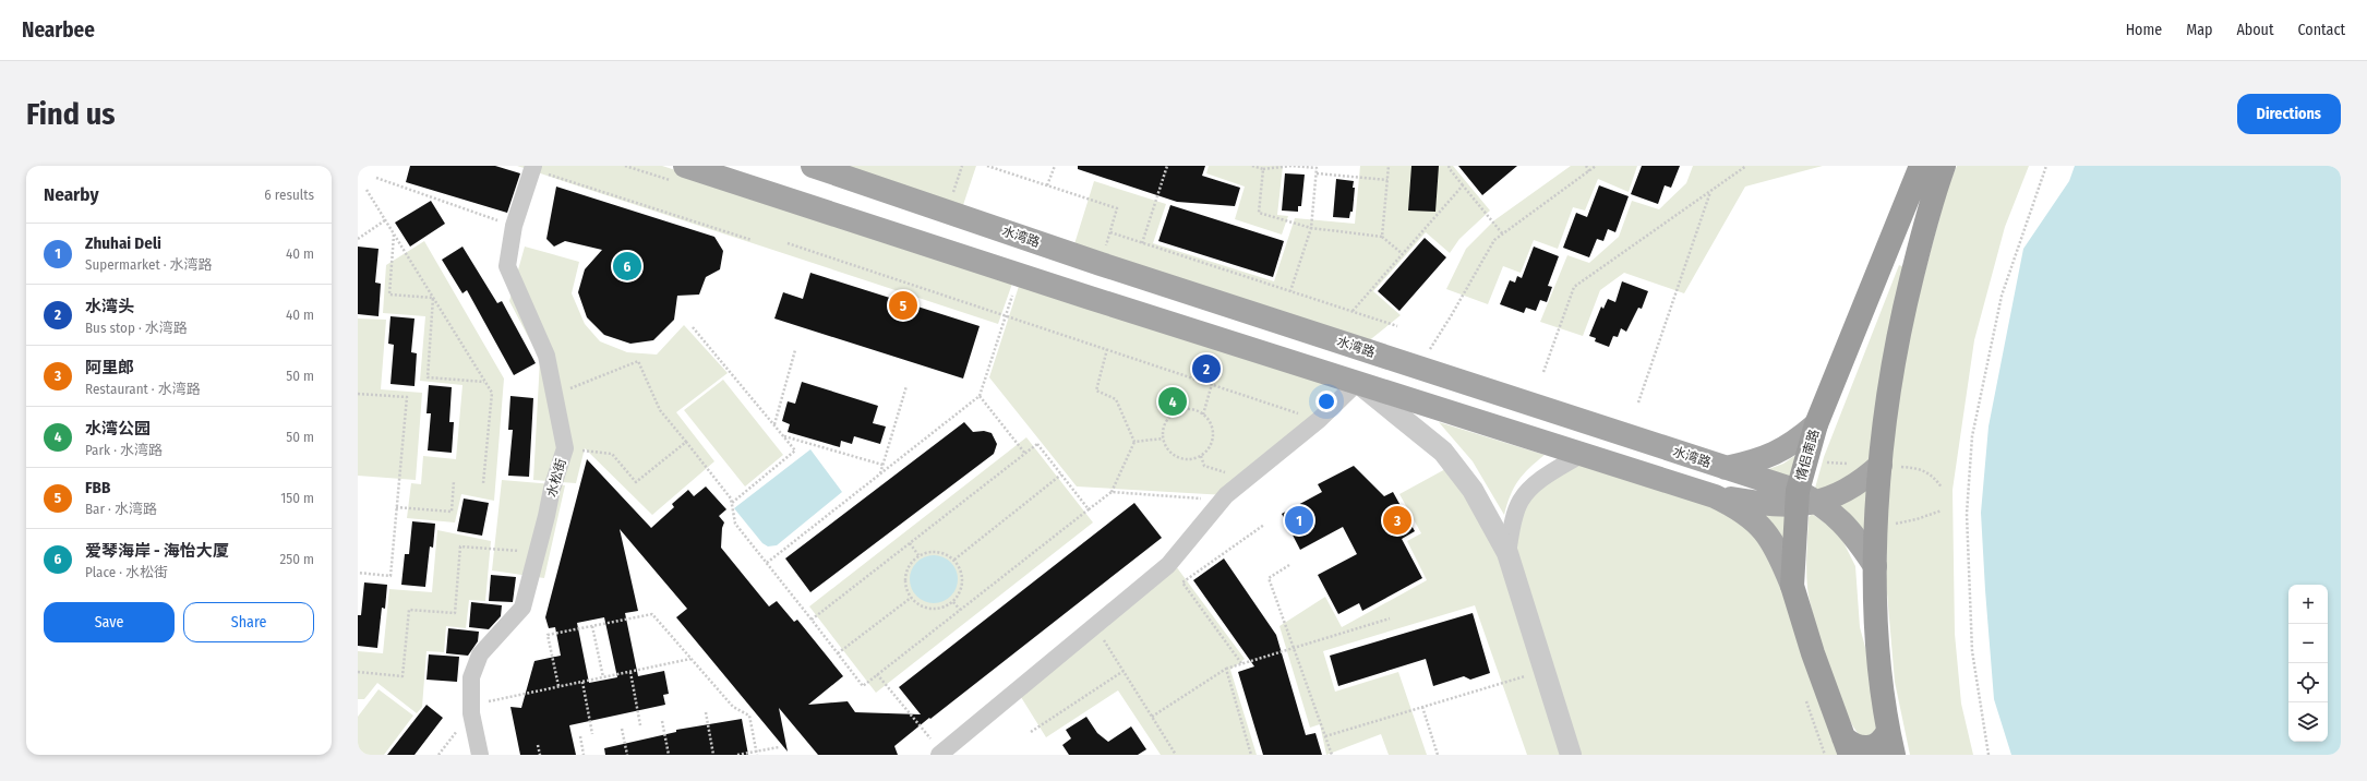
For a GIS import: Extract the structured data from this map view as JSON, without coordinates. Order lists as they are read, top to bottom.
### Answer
{
  "streets": {
    "highway": ["情侣南路"],
    "main road": ["水湾路"],
    "street": ["水松街"]
  },
  "crossings": [
    ["水湾路", "情侣南路"]
  ],
  "page": {
    "header": "Nearbee",
    "nav": [
      "Home",
      "Map",
      "About",
      "Contact"
    ],
    "buttons": [
      "Directions",
      ["Save", "Share"]
    ],
    "title": "Find us",
    "heading": ["Nearby", "6 results"],
    "list": [
      {
        "mark": "1",
        "name": "Zhuhai Deli",
        "note": "Supermarket · 水湾路",
        "value": "40 m"
      },
      {
        "mark": "2",
        "name": "水湾头",
        "note": "Bus stop · 水湾路",
        "value": "40 m"
      },
      {
        "mark": "3",
        "name": "阿里郎",
        "note": "Restaurant · 水湾路",
        "value": "50 m"
      },
      {
        "mark": "4",
        "name": "水湾公园",
        "note": "Park · 水湾路",
        "value": "50 m"
      },
      {
        "mark": "5",
        "name": "FBB",
        "note": "Bar · 水湾路",
        "value": "150 m"
      },
      {
        "mark": "6",
        "name": "爱琴海岸 - 海怡大厦",
        "note": "Place · 水松街",
        "value": "250 m"
      }
    ],
    "pins": [
      "6",
      "5",
      "2",
      "4",
      "1",
      "3"
    ],
    "map_buttons": ["+", "−"]
  }
}
